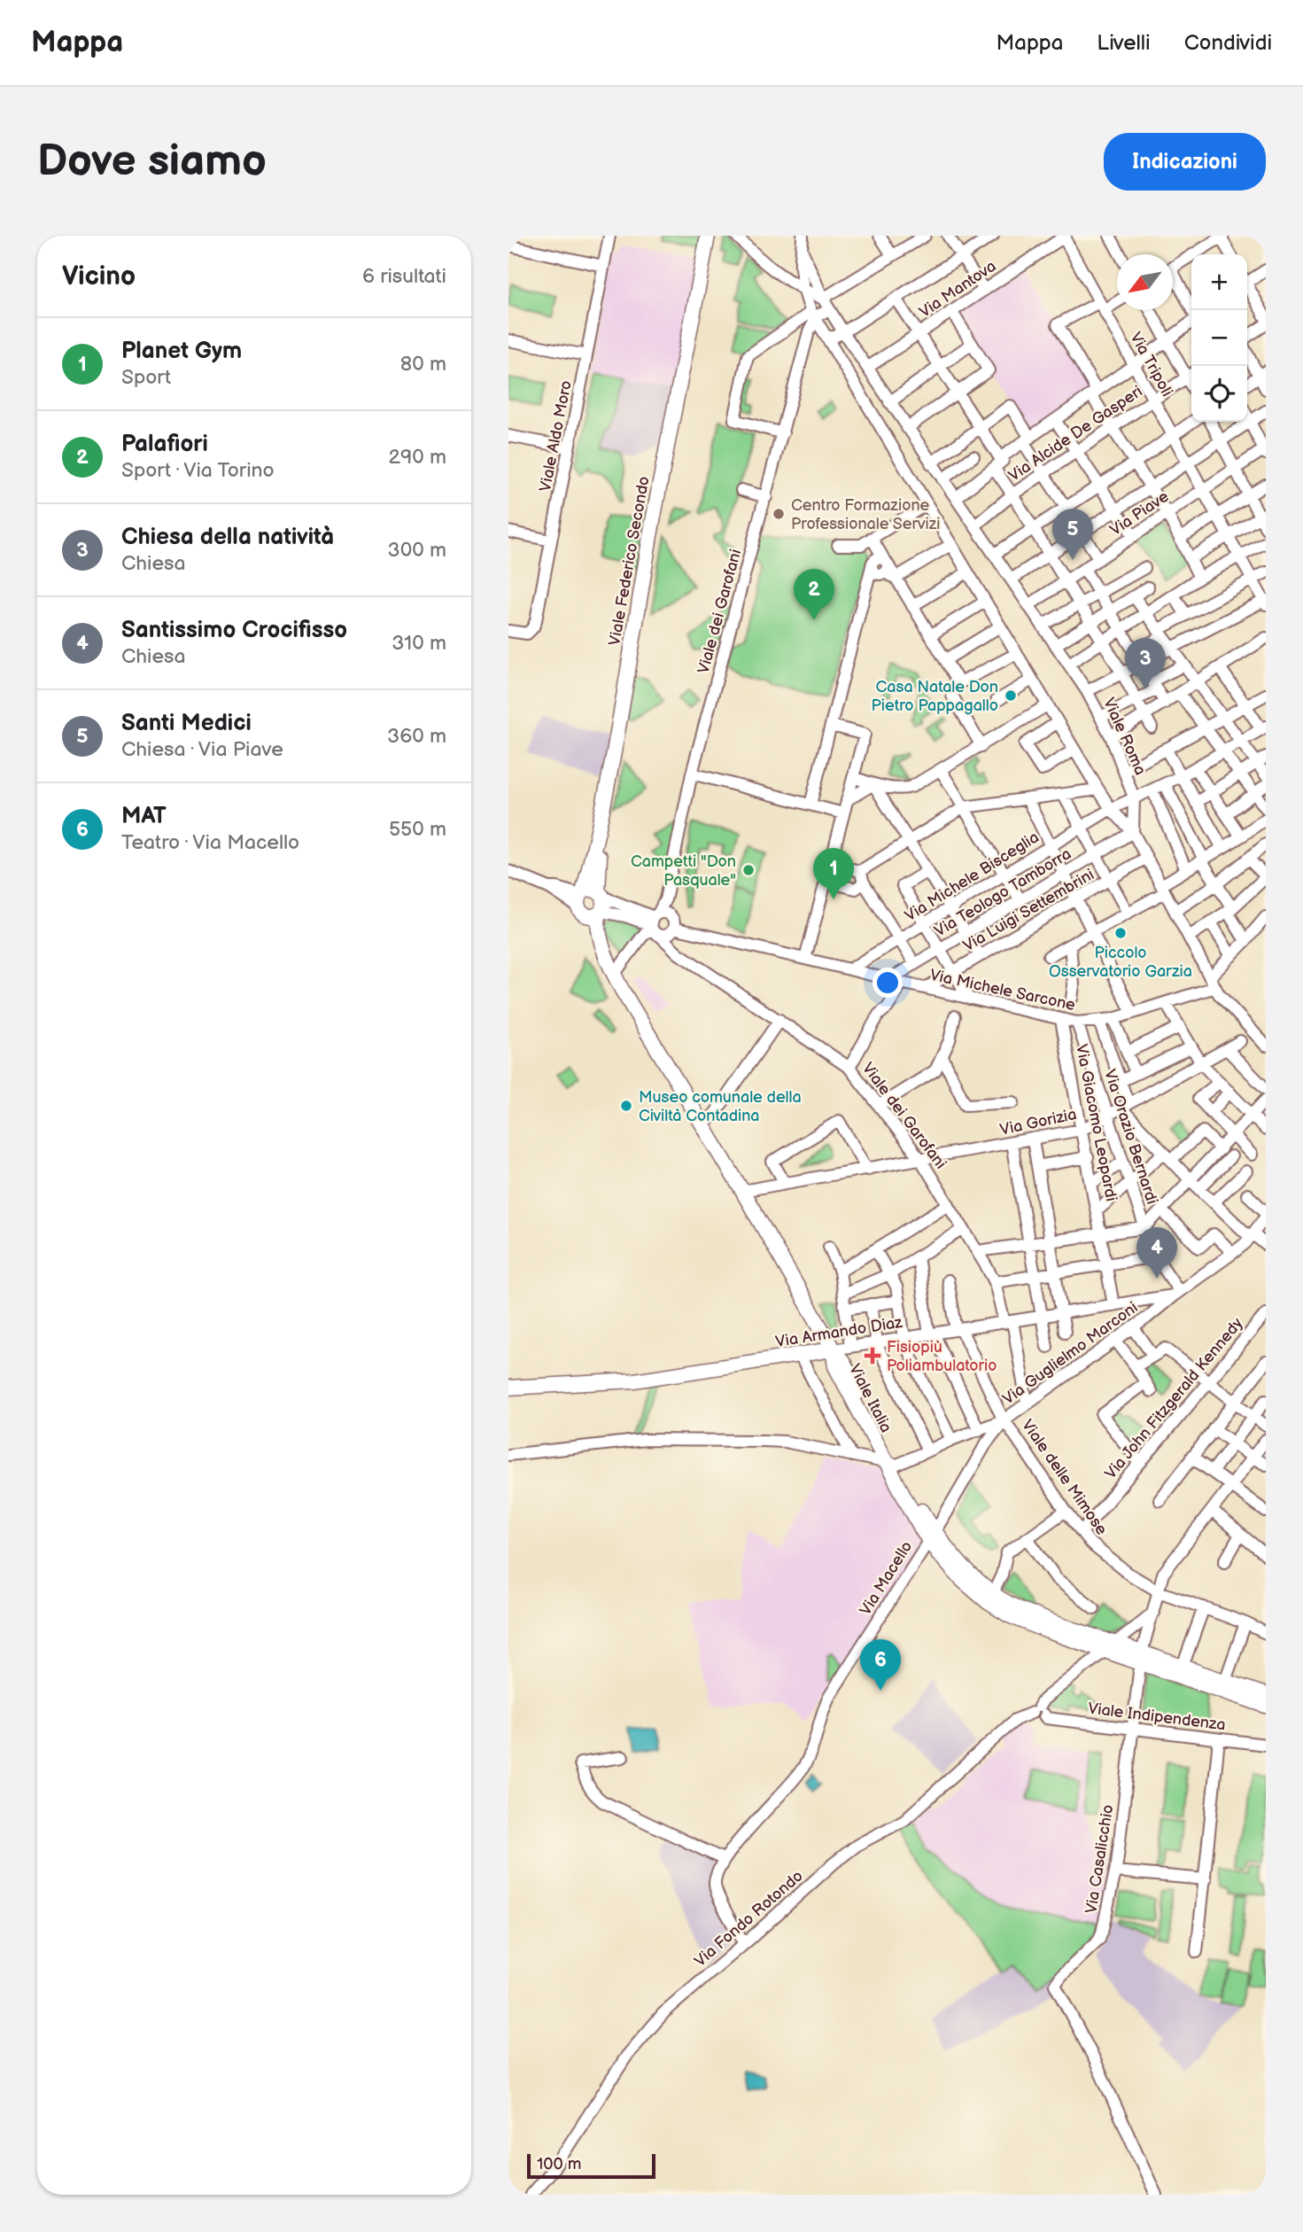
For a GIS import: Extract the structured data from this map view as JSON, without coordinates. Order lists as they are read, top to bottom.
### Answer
{
  "streets": {
    "main road": ["Viale Federico Secondo", "Via Armando Diaz", "Viale Italia"],
    "street": [
      "Via Mantova",
      "Via Tripoli",
      "Via Alcide De Gasperi",
      "Viale Aldo Moro",
      "Via Piave",
      "Viale dei Garofani",
      "Viale Roma",
      "Via Michele Bisceglia",
      "Via Teologo Tamborra",
      "Via Luigi Settembrini",
      "Via Michele Sarcone",
      "Via Gorizia",
      "Via Giacomo Leopardi",
      "Via Orazio Bernardi",
      "Via Guglielmo Marconi",
      "Via John Fitzgerald Kennedy",
      "Viale delle Mimose",
      "Via Macello",
      "Viale Indipendenza",
      "Via Casalicchio",
      "Via Fondo Rotondo"
    ]
  },
  "crossings": [
    ["Via Mantova", "Via Tripoli"],
    ["Via Mantova", "Viale Roma"],
    ["Via Tripoli", "Via Alcide De Gasperi"],
    ["Via Tripoli", "Via Piave"],
    ["Via Alcide De Gasperi", "Viale Roma"],
    ["Via Piave", "Viale Roma"],
    ["Viale Federico Secondo", "Viale Italia"],
    ["Viale dei Garofani", "Viale Roma"],
    ["Viale dei Garofani", "Via Gorizia"],
    ["Viale dei Garofani", "Via Armando Diaz"],
    ["Viale dei Garofani", "Via Guglielmo Marconi"],
    ["Viale Roma", "Via Michele Bisceglia"],
    ["Via Michele Bisceglia", "Via Michele Sarcone"],
    ["Via Teologo Tamborra", "Via Michele Sarcone"],
    ["Via Luigi Settembrini", "Via Michele Sarcone"],
    ["Via Michele Sarcone", "Via Giacomo Leopardi"],
    ["Via Michele Sarcone", "Via Orazio Bernardi"],
    ["Via Gorizia", "Via Giacomo Leopardi"],
    ["Via Gorizia", "Via Orazio Bernardi"],
    ["Via Gorizia", "Viale Italia"],
    ["Via Giacomo Leopardi", "Via Armando Diaz"],
    ["Via Orazio Bernardi", "Via Armando Diaz"],
    ["Via Orazio Bernardi", "Via Guglielmo Marconi"],
    ["Via Armando Diaz", "Via Guglielmo Marconi"],
    ["Via Armando Diaz", "Viale Italia"],
    ["Via Armando Diaz", "Viale delle Mimose"],
    ["Via Guglielmo Marconi", "Viale delle Mimose"],
    ["Via Guglielmo Marconi", "Via Macello"],
    ["Viale Italia", "Via Macello"],
    ["Viale Italia", "Via Casalicchio"],
    ["Viale Italia", "Via Fondo Rotondo"],
    ["Via John Fitzgerald Kennedy", "Viale delle Mimose"],
    ["Viale delle Mimose", "Via Macello"],
    ["Viale delle Mimose", "Via Casalicchio"],
    ["Via Macello", "Via Fondo Rotondo"],
    ["Viale Indipendenza", "Via Casalicchio"],
    ["Viale Indipendenza", "Via Fondo Rotondo"],
    ["Via Casalicchio", "Via Fondo Rotondo"]
  ],
  "places": {
    "other": [
      "Centro Formazione Professionale Servizi",
      "Casa Natale Don Pietro Pappagallo",
      "Campetti \"Don Pasquale\"",
      "Piccolo Osservatorio Garzia",
      "Museo comunale della Civiltà Contadina"
    ],
    "health": ["Fisiopiù Poliambulatorio"]
  },
  "scale_bar": "100 m",
  "north": "bottom left",
  "page": {
    "header": "Mappa",
    "nav": ["Mappa", "Livelli", "Condividi"],
    "buttons": "Indicazioni",
    "title": "Dove siamo",
    "heading": ["Vicino", "6 risultati"],
    "map_buttons": ["+", "−"],
    "list": [
      {
        "mark": "1",
        "name": "Planet Gym",
        "note": "Sport",
        "value": "80 m"
      },
      {
        "mark": "2",
        "name": "Palafiori",
        "note": "Sport · Via Torino",
        "value": "290 m"
      },
      {
        "mark": "3",
        "name": "Chiesa della natività",
        "note": "Chiesa",
        "value": "300 m"
      },
      {
        "mark": "4",
        "name": "Santissimo Crocifisso",
        "note": "Chiesa",
        "value": "310 m"
      },
      {
        "mark": "5",
        "name": "Santi Medici",
        "note": "Chiesa · Via Piave",
        "value": "360 m"
      },
      {
        "mark": "6",
        "name": "MAT",
        "note": "Teatro · Via Macello",
        "value": "550 m"
      }
    ],
    "pins": [
      "5",
      "2",
      "3",
      "1",
      "4",
      "6"
    ],
    "scale": "100 m"
  }
}
